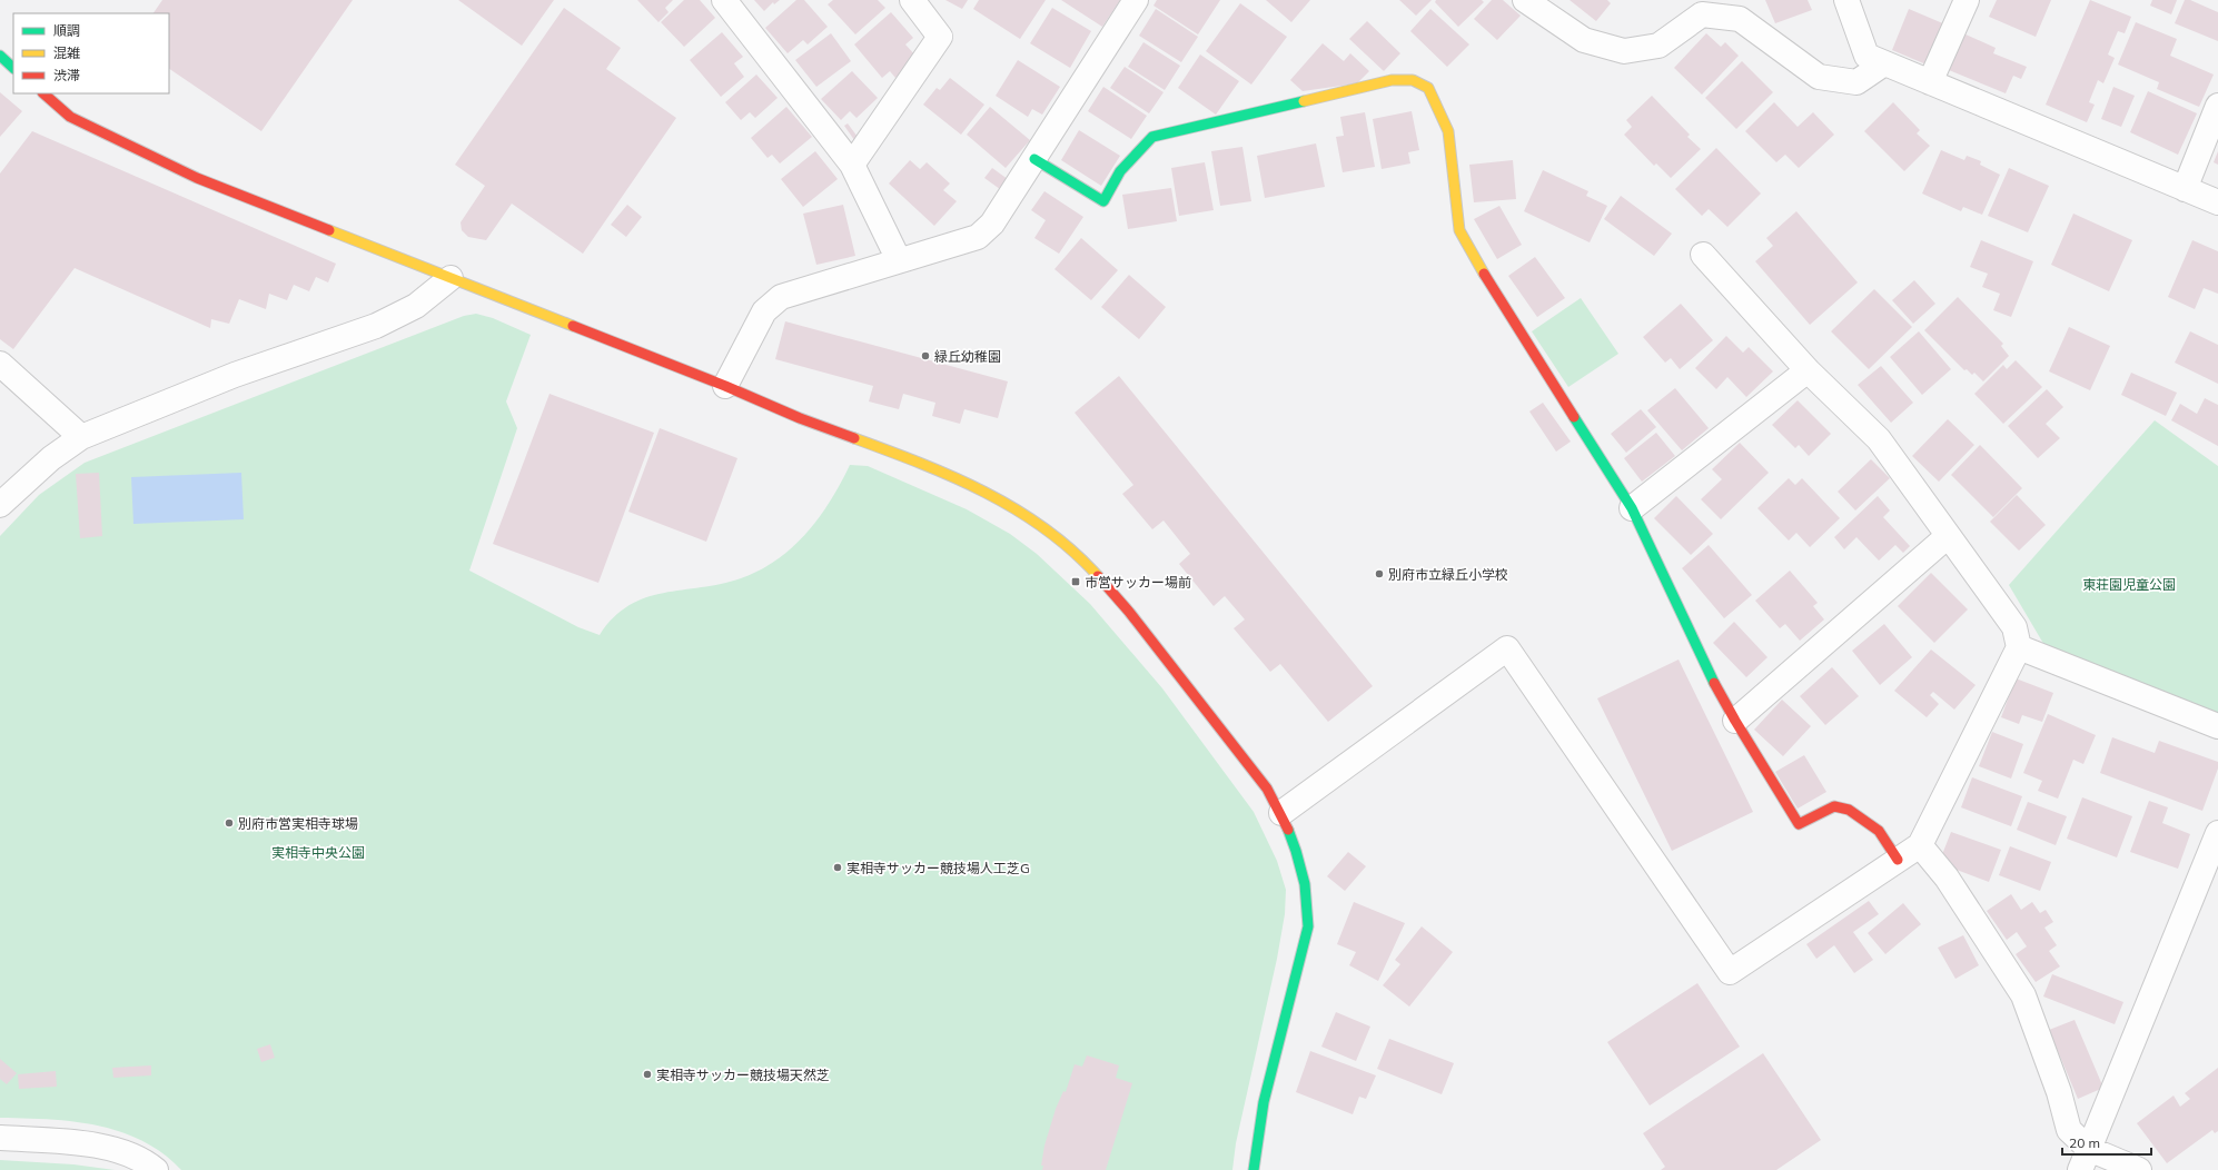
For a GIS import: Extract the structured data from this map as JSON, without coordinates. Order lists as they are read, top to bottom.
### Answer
{
  "parks": ["東荘園児童公園", "実相寺中央公園"],
  "places": {
    "other": [
      "緑丘幼稚園",
      "別府市立緑丘小学校",
      "別府市営実相寺球場",
      "実相寺サッカー競技場人工芝G",
      "実相寺サッカー競技場天然芝"
    ],
    "transit": ["市営サッカー場前"]
  },
  "legend": ["順調", "混雑", "渋滞"],
  "scale_bar": "20 m"
}
